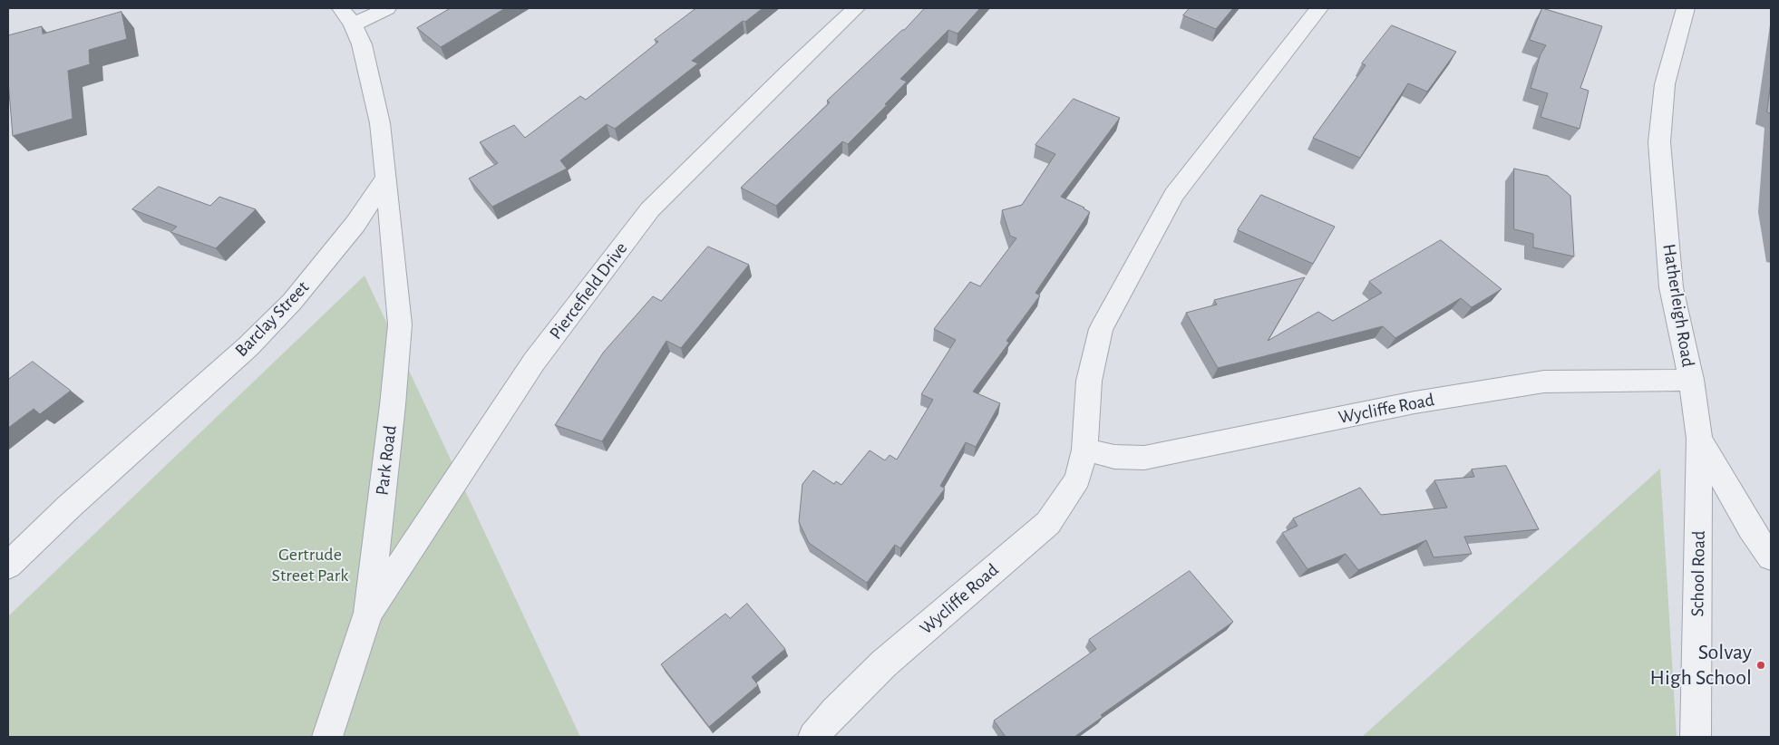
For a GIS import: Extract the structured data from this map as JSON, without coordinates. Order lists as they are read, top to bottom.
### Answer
{
  "streets": {
    "street": [
      "Piercefield Drive",
      "Hatherleigh Road",
      "Barclay Street",
      "Wycliffe Road",
      "Park Road",
      "School Road"
    ]
  },
  "crossings": [
    ["Piercefield Drive", "Park Road"],
    ["Hatherleigh Road", "Wycliffe Road"],
    ["Hatherleigh Road", "School Road"],
    ["Barclay Street", "Park Road"]
  ],
  "parks": ["Gertrude Street Park"],
  "places": ["Solvay High School"]
}
